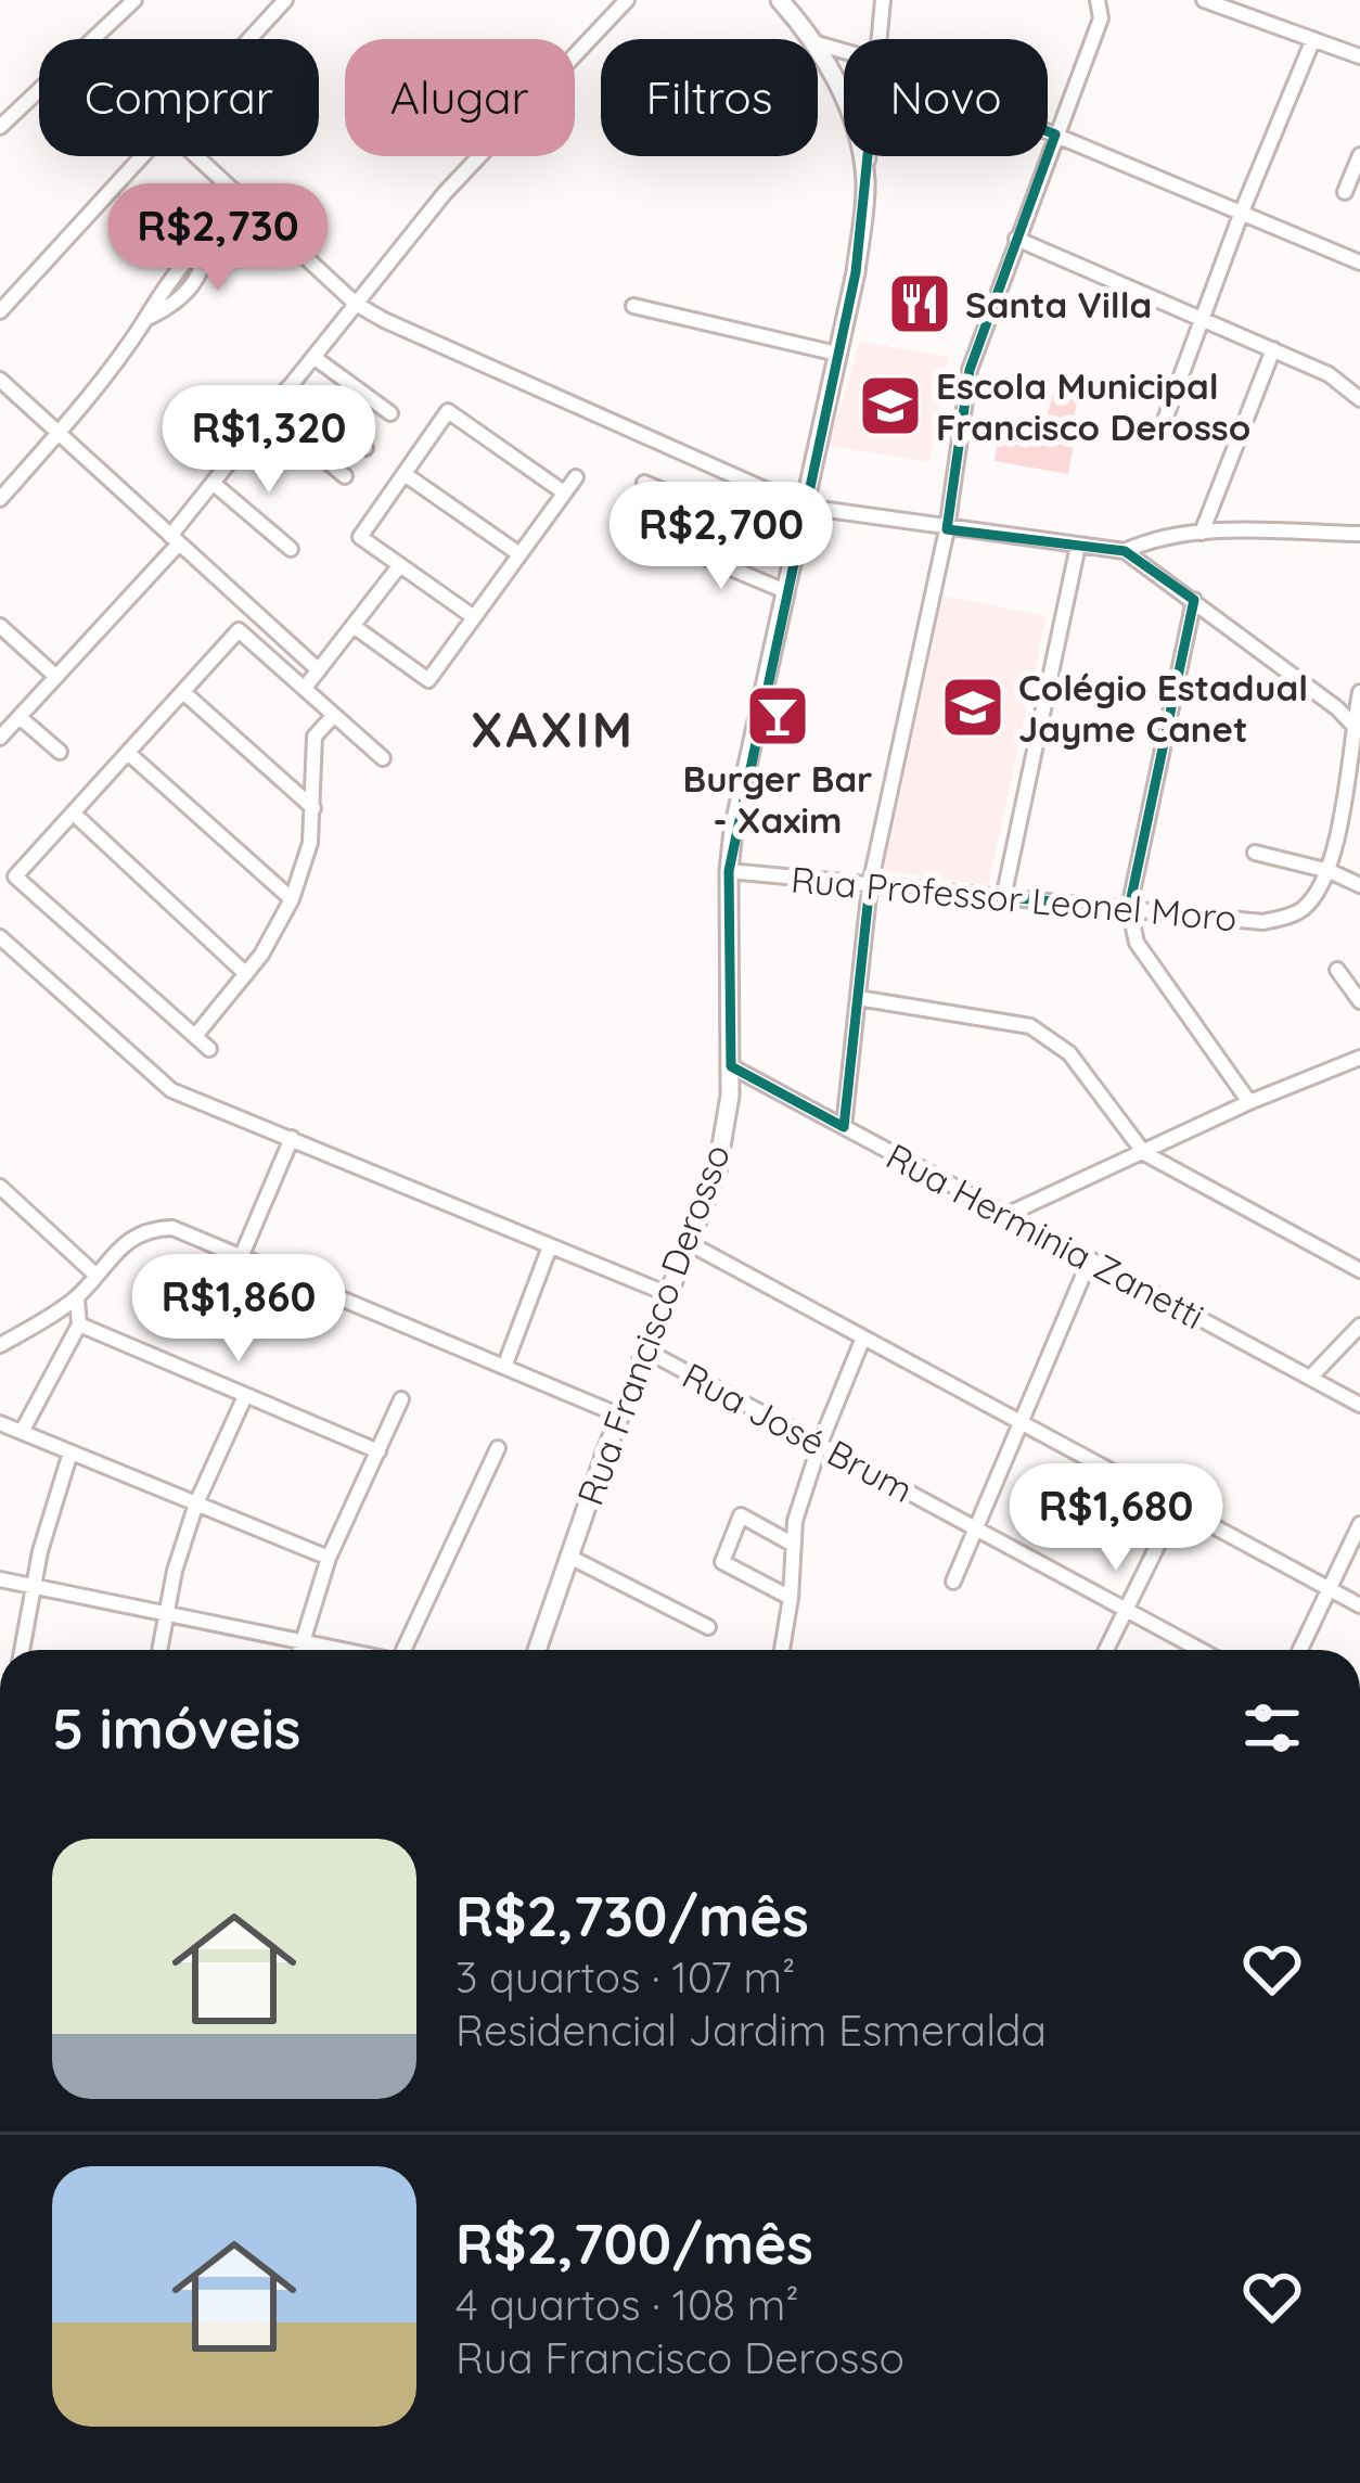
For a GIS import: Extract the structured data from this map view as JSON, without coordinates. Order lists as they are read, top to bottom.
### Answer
{
  "streets": {
    "main road": ["Rua Francisco Derosso"],
    "street": ["Rua Professor Leonel Moro", "Rua Herminia Zanetti", "Rua José Brum"]
  },
  "crossings": [
    ["Rua Professor Leonel Moro", "Rua Francisco Derosso"],
    ["Rua Herminia Zanetti", "Rua Francisco Derosso"],
    ["Rua Francisco Derosso", "Rua José Brum"]
  ],
  "districts": ["XAXIM"],
  "places": {
    "restaurant": ["Santa Villa"],
    "school or university": ["Escola Municipal Francisco Derosso", "Colégio Estadual Jayme Canet"],
    "bar": ["Burger Bar - Xaxim"]
  },
  "page": {
    "chip": [
      "Comprar",
      "Alugar",
      "Filtros",
      "Novo"
    ],
    "price": [
      "R$2,730",
      "R$1,320",
      "R$2,700",
      "R$1,860",
      "R$1,680"
    ],
    "heading": "5 imóveis",
    "list": [
      {
        "name": "R$2,730/mês",
        "note": "3 quartos · 107 m² · Residencial Jardim Esmeralda"
      },
      {
        "name": "R$2,700/mês",
        "note": "4 quartos · 108 m² · Rua Francisco Derosso"
      }
    ]
  }
}
